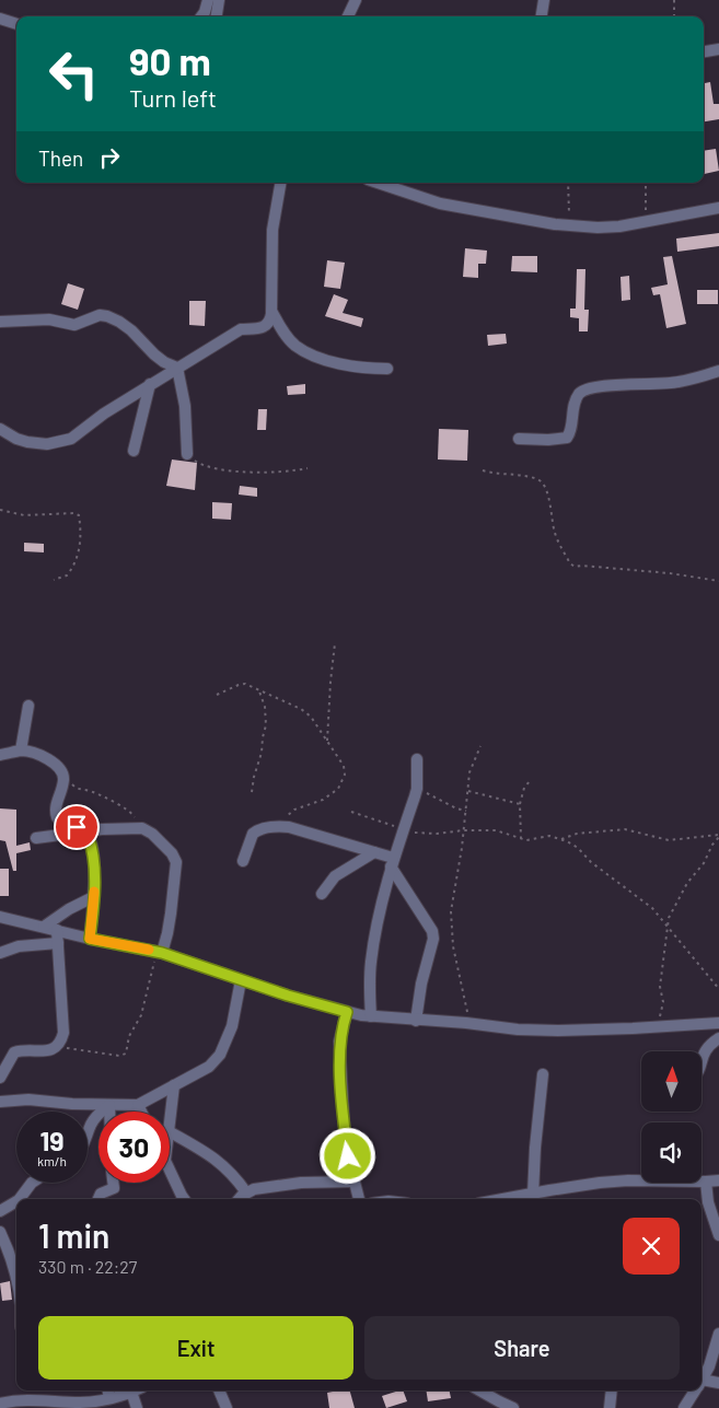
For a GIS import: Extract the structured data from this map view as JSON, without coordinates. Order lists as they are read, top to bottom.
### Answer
{
  "north": "top",
  "page": {
    "turn": ["90 m", "Turn left"],
    "then": "Then",
    "speed": "19 km/h",
    "limit": "30",
    "heading": ["1 min", "330 m · 22:27"],
    "buttons": ["Exit", "Share"]
  }
}
